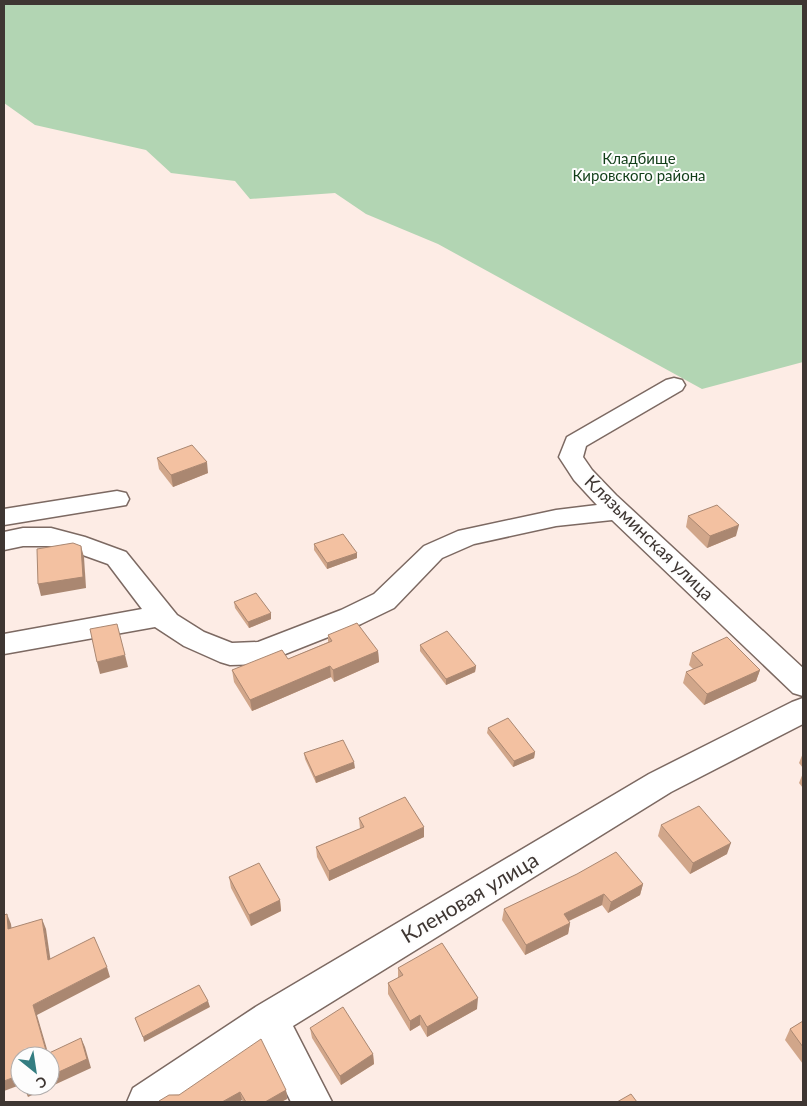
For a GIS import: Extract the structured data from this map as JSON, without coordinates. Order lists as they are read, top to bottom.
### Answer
{
  "streets": {
    "street": ["Клязьминская улица", "Кленовая улица"]
  },
  "parks": ["Кладбище Кировского района"],
  "north": "bottom right"
}
